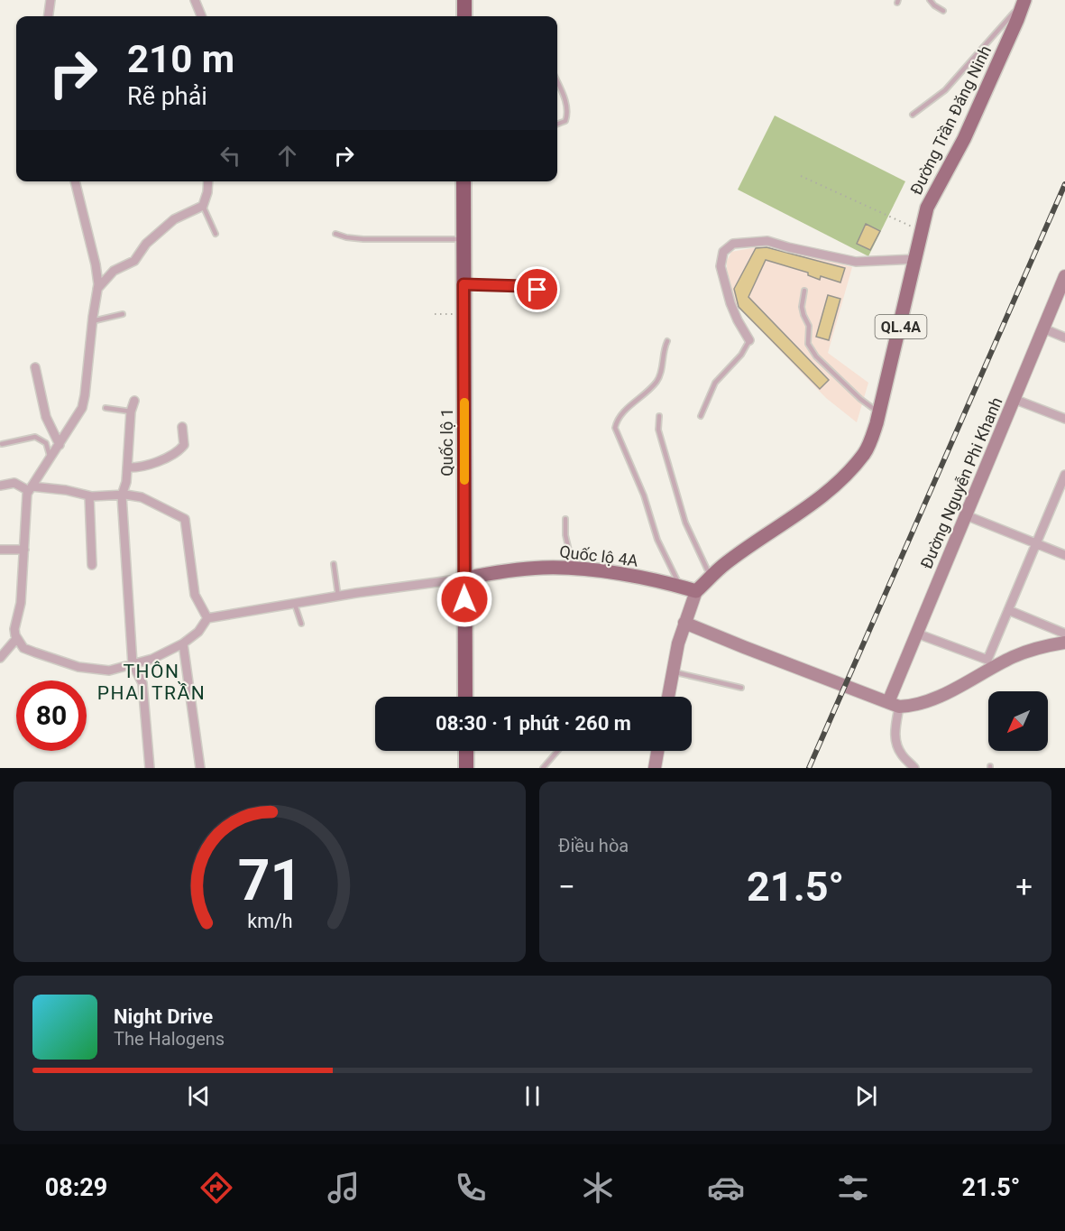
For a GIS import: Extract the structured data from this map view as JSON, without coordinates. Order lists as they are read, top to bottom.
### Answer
{
  "streets": {
    "highway": ["Quốc lộ 1"],
    "main road": ["Đường Trần Đăng Ninh", "QL.4A", "Quốc lộ 4A"],
    "street": ["Đường Nguyễn Phi Khanh"]
  },
  "crossings": [
    ["Đường Trần Đăng Ninh", "Quốc lộ 4A"],
    ["Quốc lộ 1", "Quốc lộ 4A"]
  ],
  "districts": ["THÔN PHAI TRẦN"],
  "north": "bottom left",
  "page": {
    "turn": ["210 m", "Rẽ phải"],
    "limit": "80",
    "trip": "08:30 · 1 phút · 260 m",
    "tile": "Điều hòa",
    "heat": ["−", "21.5°", "+"],
    "song": ["Night Drive", "The Halogens"],
    "tabs": ["08:29", "21.5°"],
    "gauge": ["71", "km/h"]
  }
}
